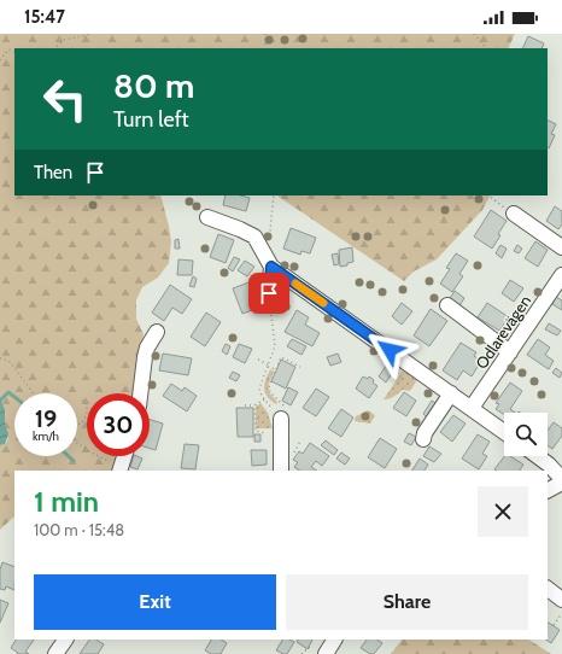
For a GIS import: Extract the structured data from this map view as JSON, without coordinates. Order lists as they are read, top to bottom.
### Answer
{
  "streets": {
    "street": ["Odlarevägen"]
  },
  "page": {
    "status": "15:47",
    "turn": ["80 m", "Turn left"],
    "then": "Then",
    "speed": "19 km/h",
    "limit": "30",
    "heading": ["1 min", "100 m · 15:48"],
    "buttons": ["Exit", "Share"]
  }
}
